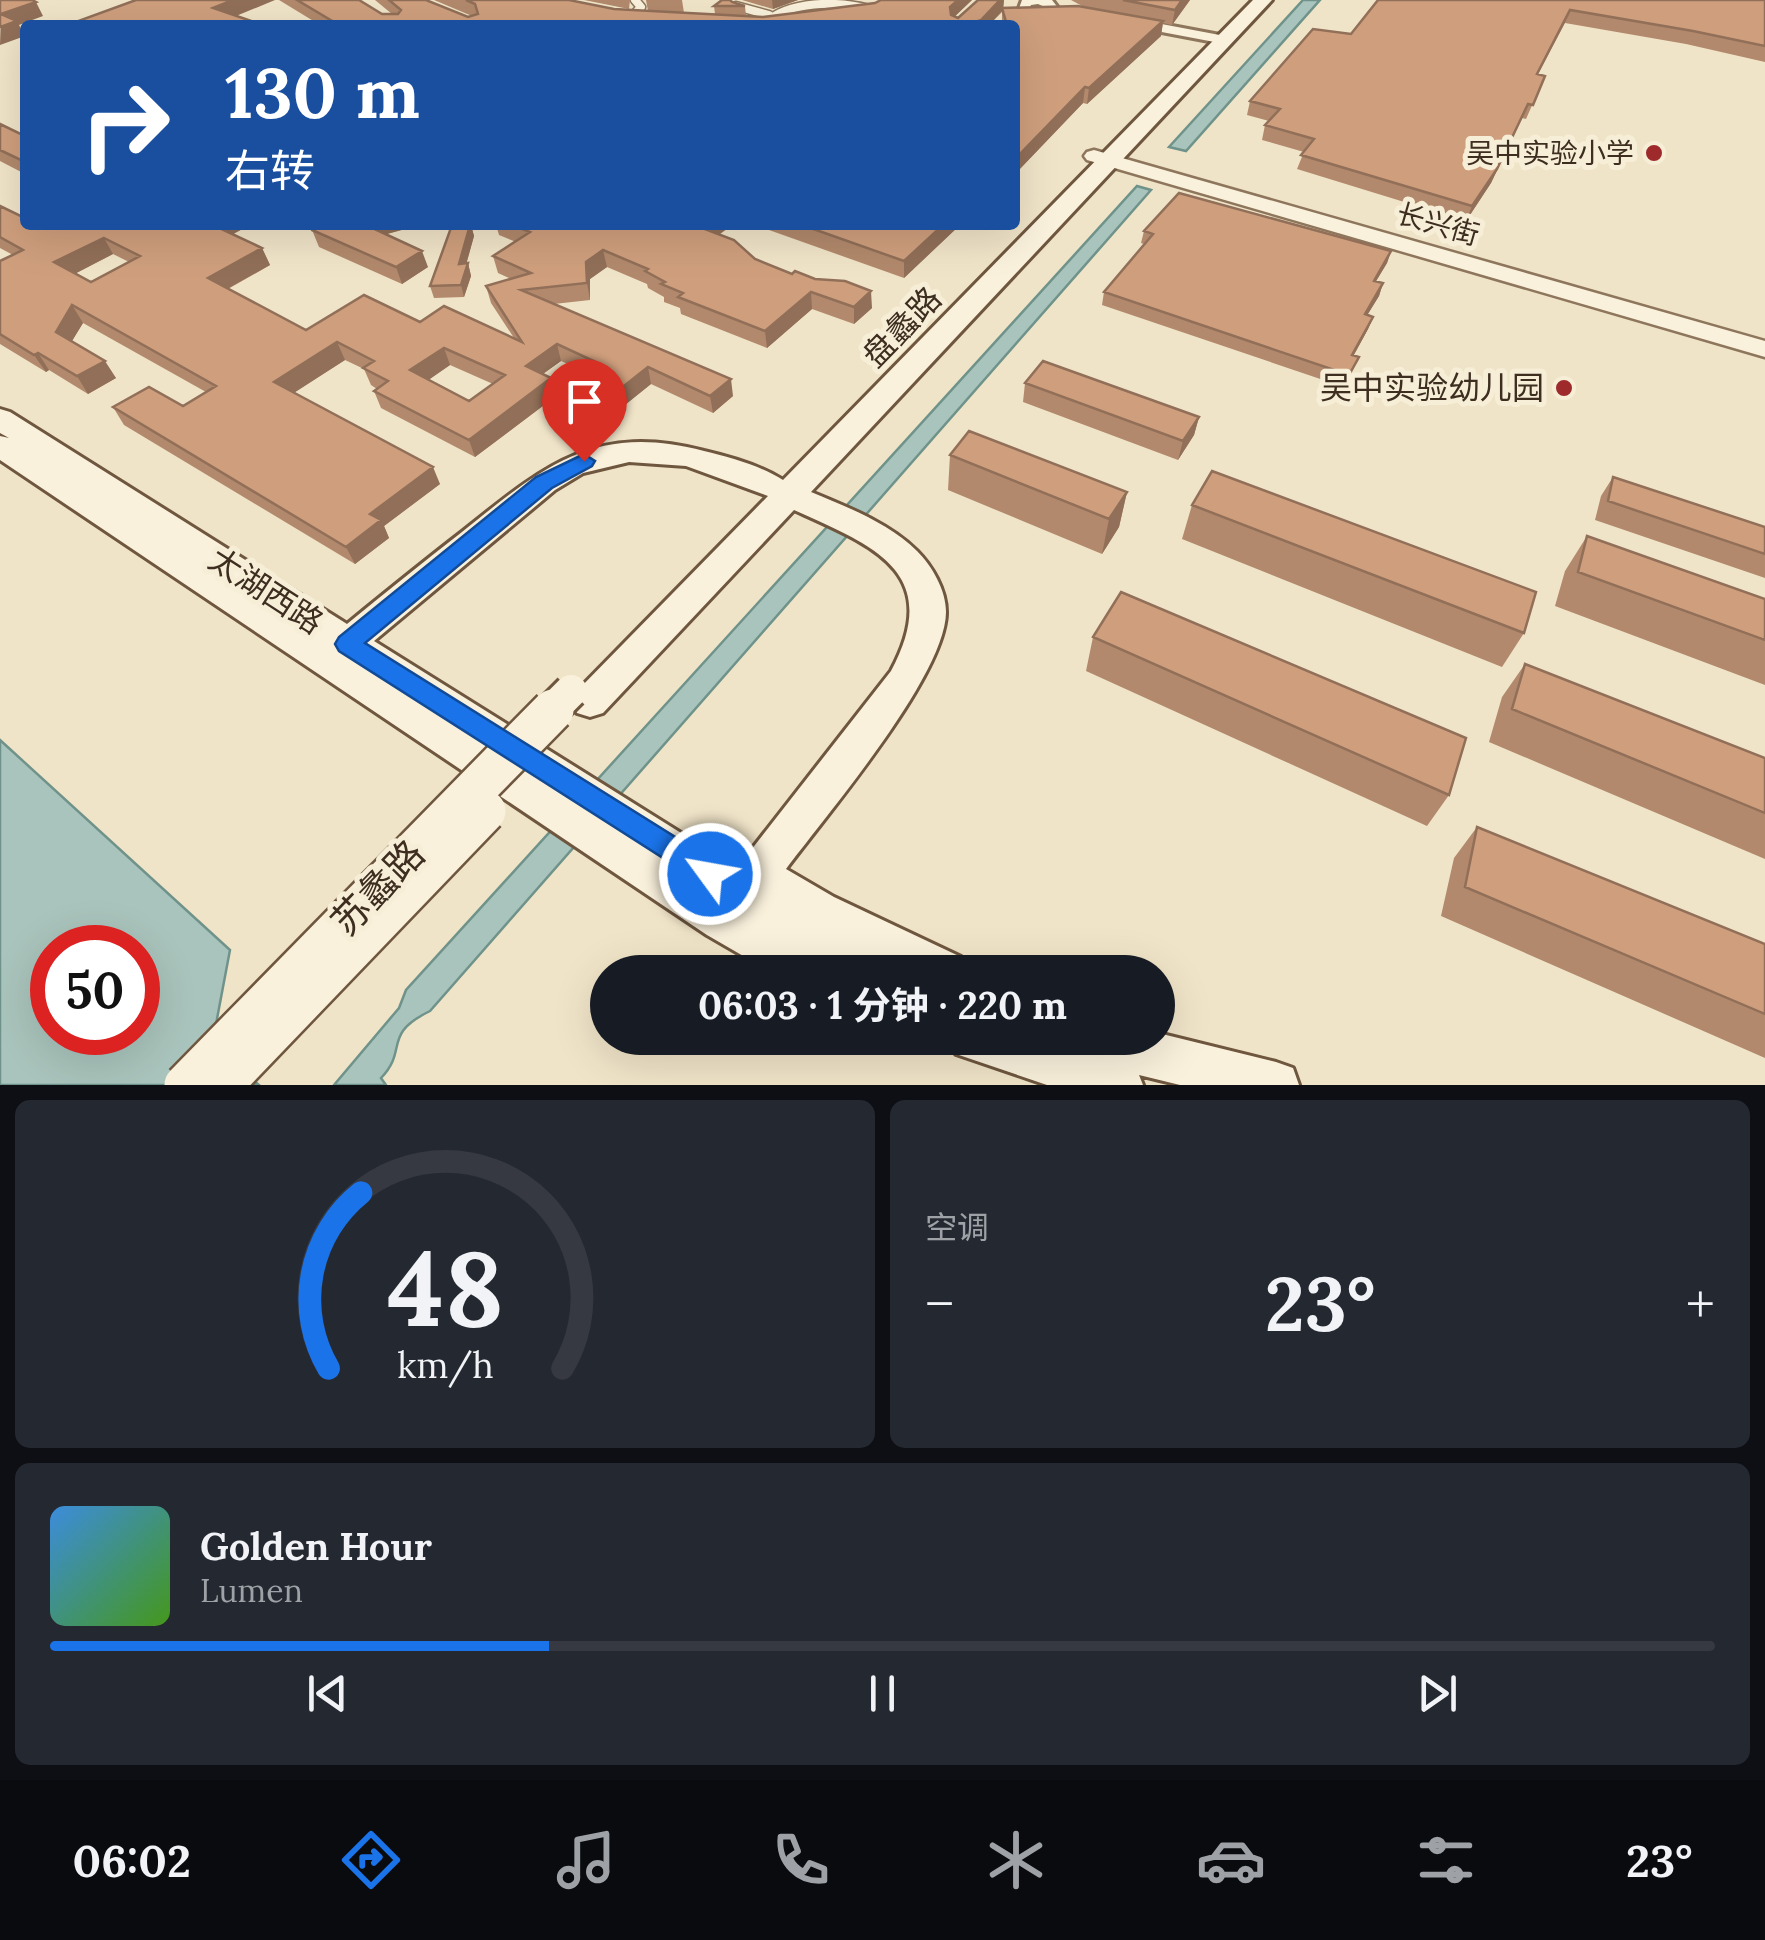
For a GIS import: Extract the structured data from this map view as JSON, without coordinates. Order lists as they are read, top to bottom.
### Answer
{
  "streets": {
    "main road": ["盘蠡路", "太湖西路", "苏蠡路"],
    "street": ["长兴街"]
  },
  "crossings": [
    ["长兴街", "盘蠡路"],
    ["盘蠡路", "苏蠡路"]
  ],
  "places": ["吴中实验小学", "吴中实验幼儿园"],
  "page": {
    "turn": ["130 m", "右转"],
    "limit": "50",
    "trip": "06:03 · 1 分钟 · 220 m",
    "tile": "空调",
    "heat": ["−", "23°", "+"],
    "song": ["Golden Hour", "Lumen"],
    "tabs": ["06:02", "23°"],
    "gauge": ["48", "km/h"]
  }
}
